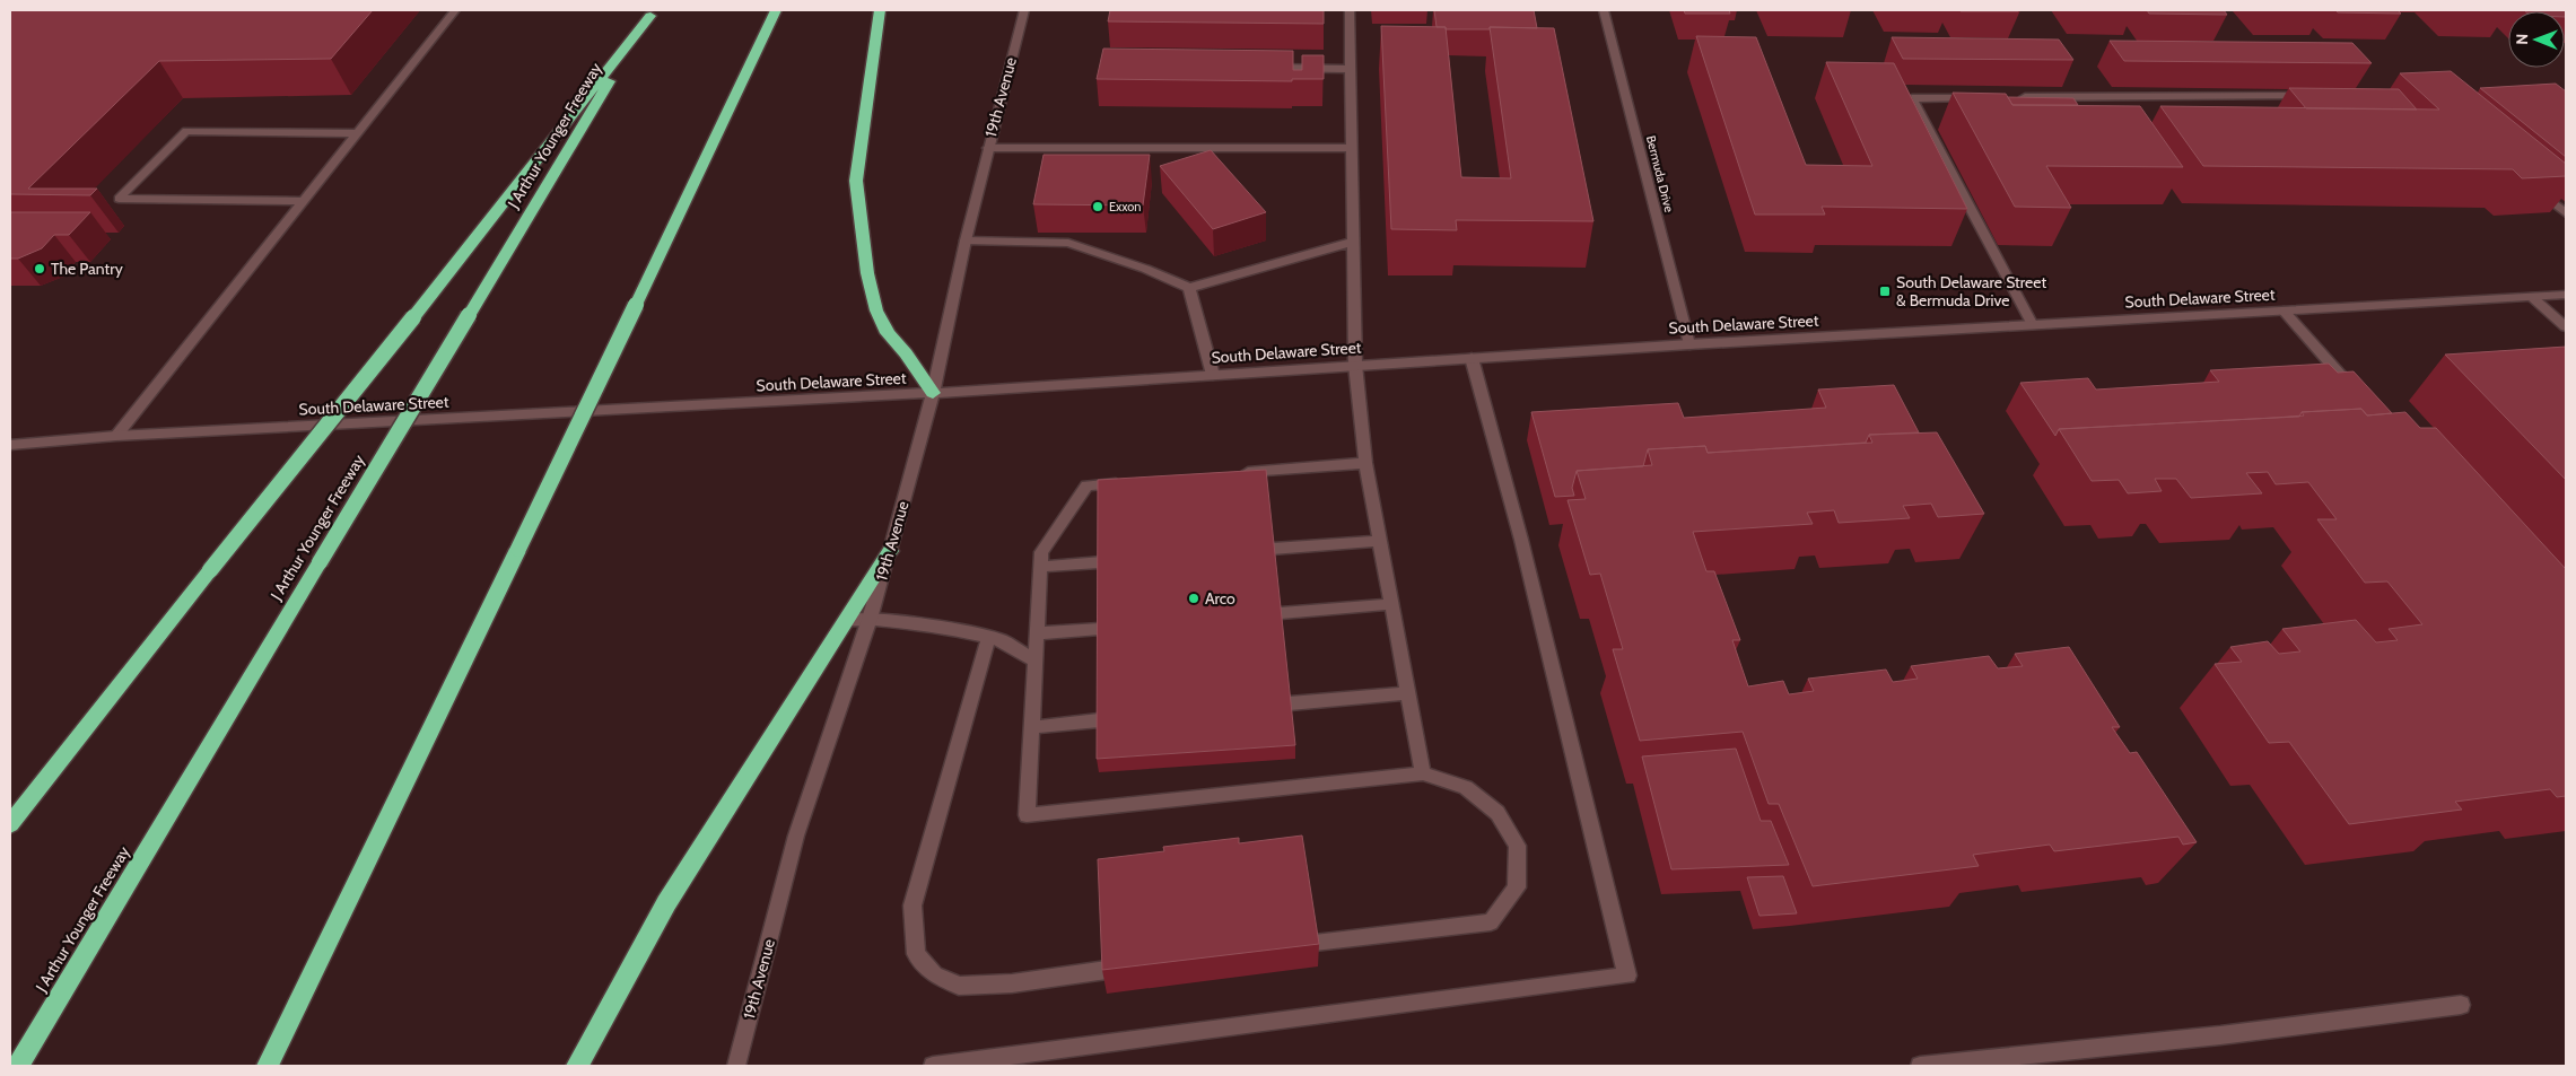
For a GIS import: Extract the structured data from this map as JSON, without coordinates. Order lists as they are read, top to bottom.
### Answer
{
  "streets": {
    "highway": ["J Arthur Younger Freeway"],
    "main road": ["19th Avenue", "Bermuda Drive", "South Delaware Street"]
  },
  "crossings": [
    ["19th Avenue", "South Delaware Street"],
    ["Bermuda Drive", "South Delaware Street"]
  ],
  "places": {
    "other": ["Exxon", "The Pantry", "Arco"],
    "transit": ["South Delaware Street & Bermuda Drive"]
  },
  "north": "left"
}
